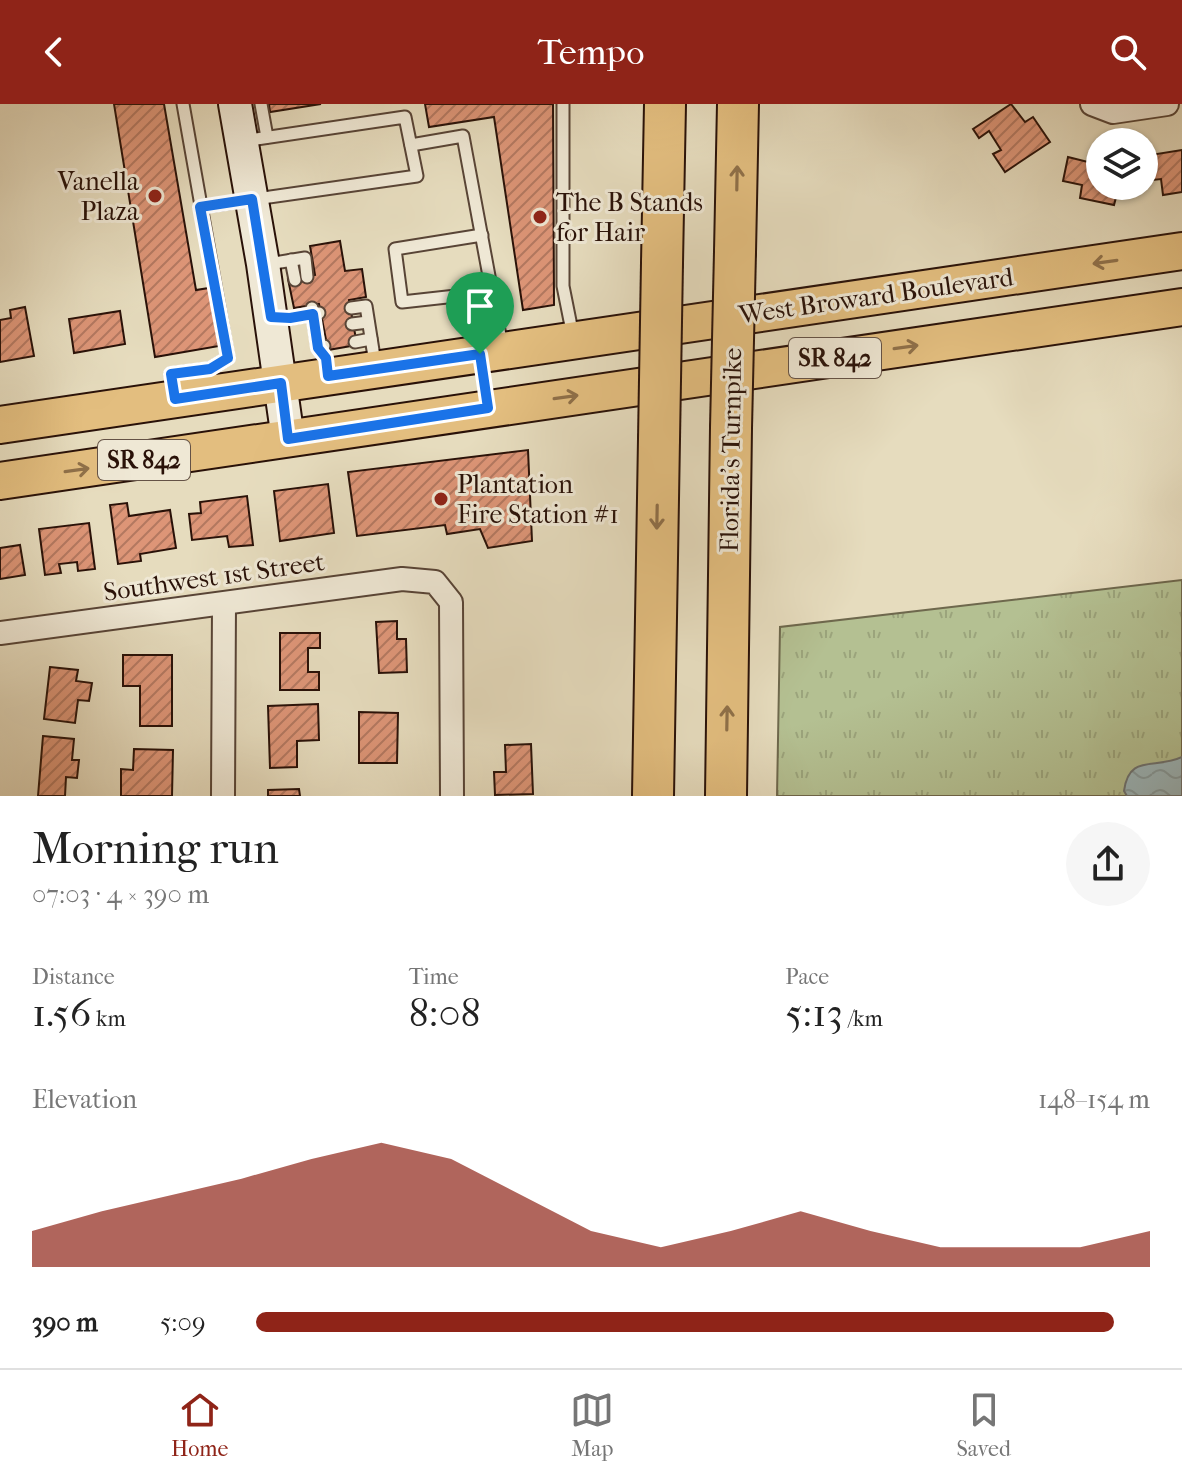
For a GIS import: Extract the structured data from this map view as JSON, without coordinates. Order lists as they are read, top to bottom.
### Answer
{
  "streets": {
    "highway": ["Florida's Turnpike"],
    "main road": ["West Broward Boulevard", "SR 842"],
    "street": ["Southwest 1st Street"]
  },
  "places": ["Vanella Plaza", "The B Stands for Hair", "Plantation Fire Station #1"],
  "page": {
    "header": "Tempo",
    "heading": ["Morning run", "07:03 · 4 × 390 m"],
    "stats": [
      ["Distance", "1.56 km"],
      ["Time", "8:08"],
      ["Pace", "5:13 /km"]
    ],
    "chart": ["Elevation", "148–154 m"],
    "list": [
      {
        "name": "390 m",
        "note": "5:09"
      }
    ],
    "tabs": ["Home", "Map", "Saved"]
  }
}
